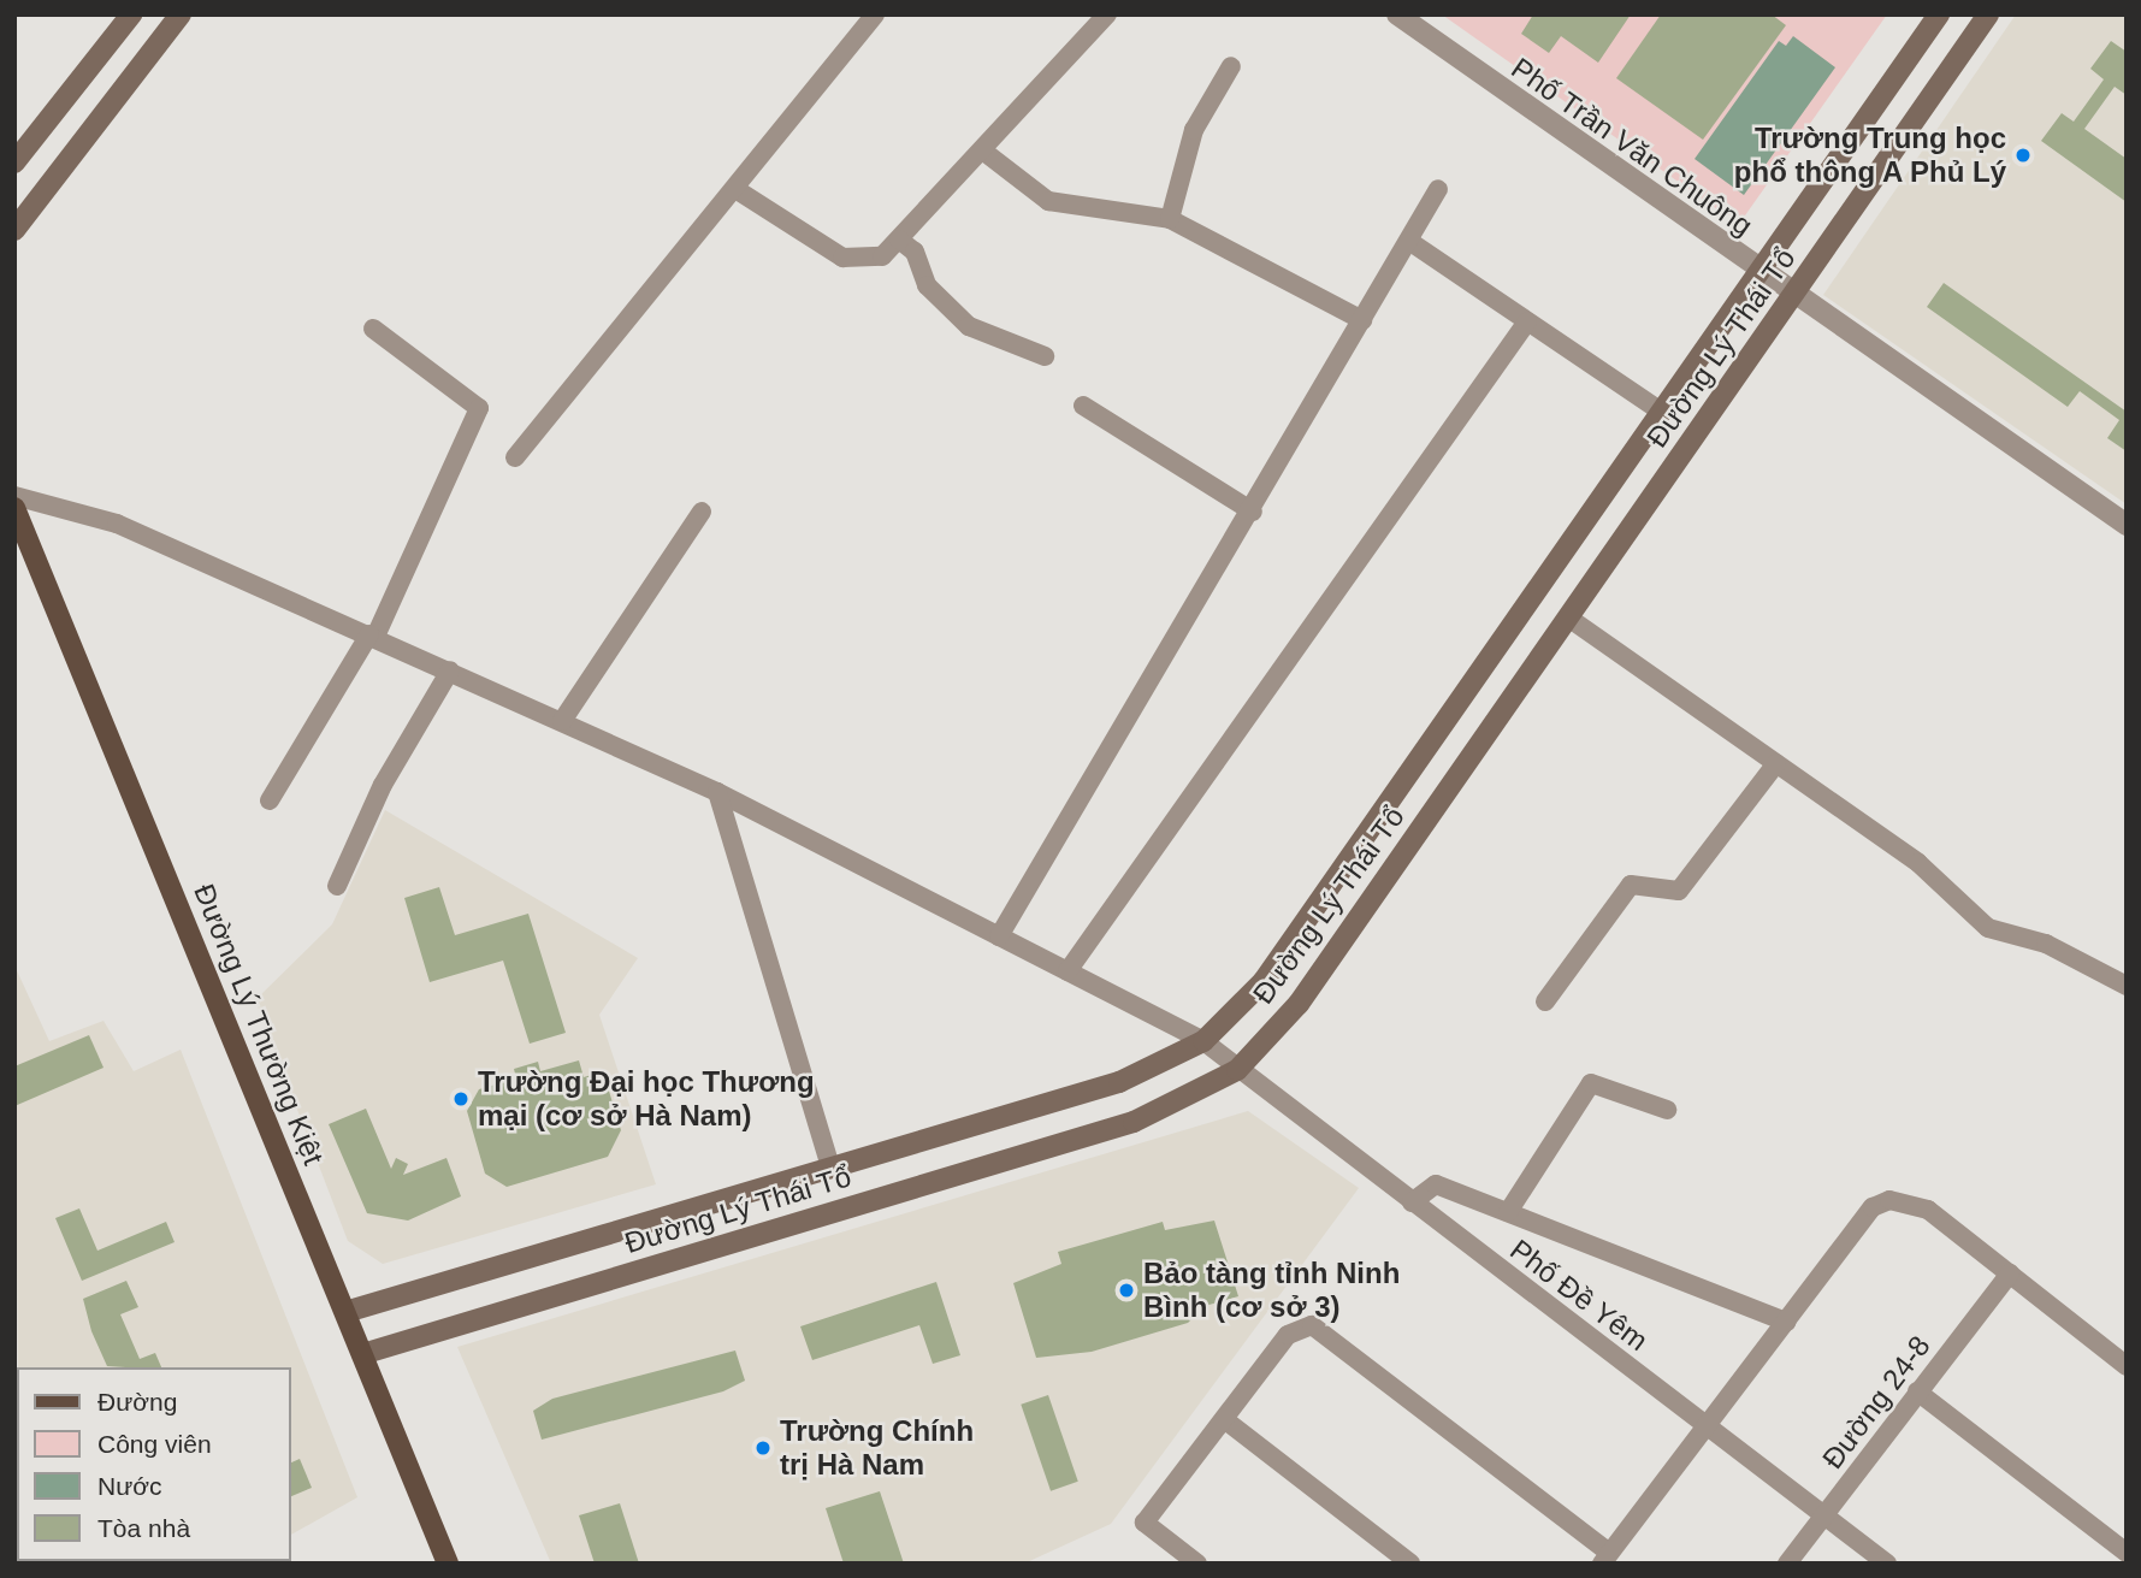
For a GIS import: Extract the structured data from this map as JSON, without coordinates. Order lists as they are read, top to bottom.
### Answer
{
  "streets": {
    "main road": ["Đường Lý Thái Tổ", "Đường Lý Thường Kiệt"],
    "street": ["Phố Trần Văn Chuông", "Phố Đề Yêm", "Đường 24-8"]
  },
  "crossings": [
    ["Phố Trần Văn Chuông", "Đường Lý Thái Tổ"],
    ["Đường Lý Thái Tổ", "Đường Lý Thường Kiệt"],
    ["Đường Lý Thái Tổ", "Phố Đề Yêm"],
    ["Phố Đề Yêm", "Đường 24-8"]
  ],
  "places": [
    "Trường Trung học phổ thông A Phủ Lý",
    "Trường Đại học Thương mại (cơ sở Hà Nam)",
    "Bảo tàng tỉnh Ninh Bình (cơ sở 3)",
    "Trường Chính trị Hà Nam"
  ],
  "legend": [
    "Đường",
    "Công viên",
    "Nước",
    "Tòa nhà"
  ]
}
